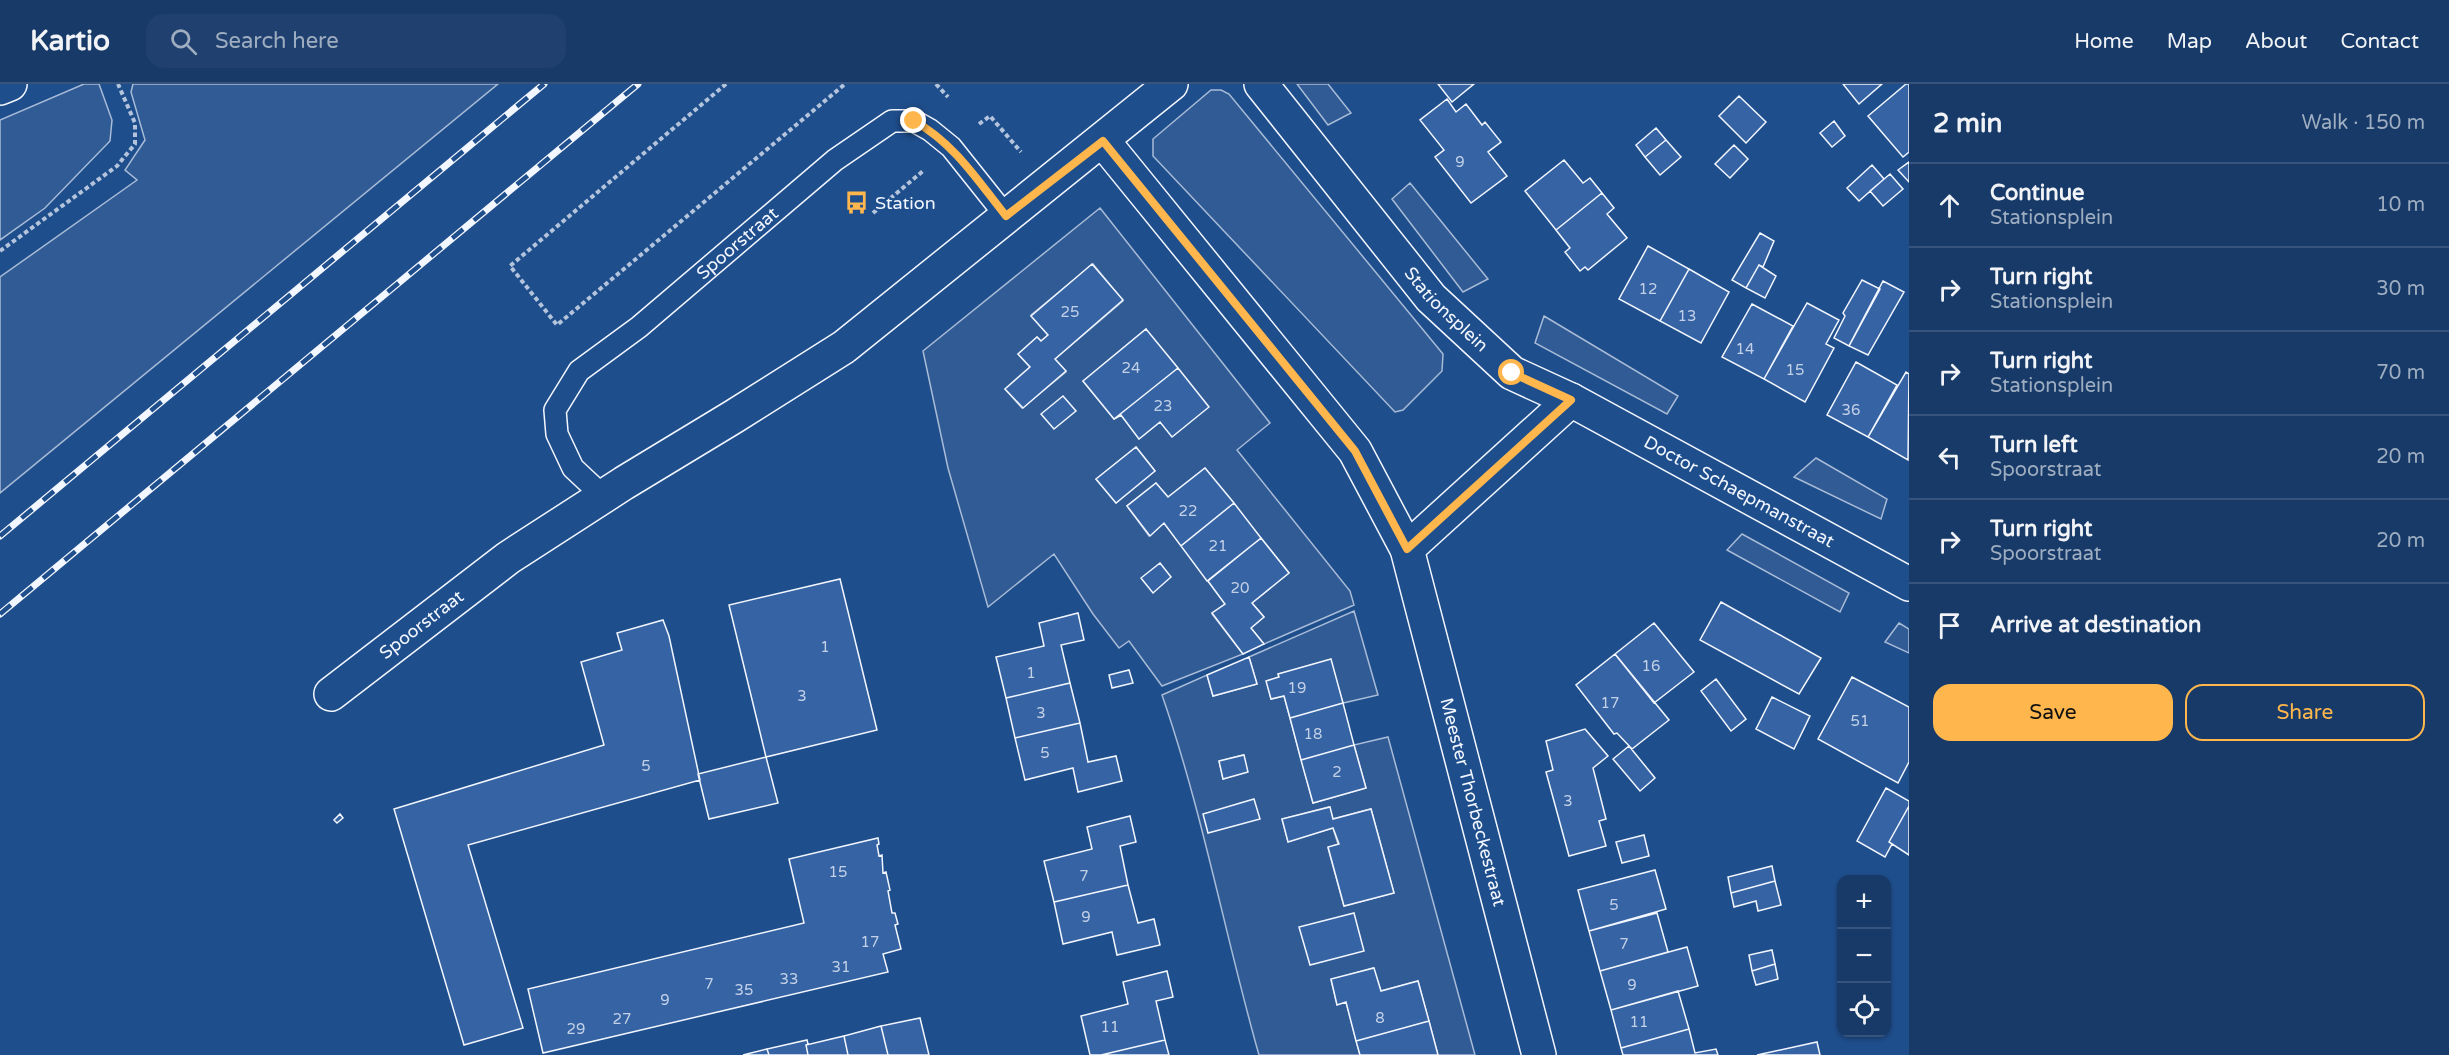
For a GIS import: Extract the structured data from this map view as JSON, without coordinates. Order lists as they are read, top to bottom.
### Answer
{
  "streets": {
    "street": [
      "Spoorstraat",
      "Stationsplein",
      "Doctor Schaepmanstraat",
      "Meester Thorbeckestraat"
    ]
  },
  "crossings": [
    ["Stationsplein", "Doctor Schaepmanstraat"]
  ],
  "places": {
    "bus stop": ["Station"]
  },
  "house_numbers": [
    "9",
    "12",
    "25",
    "13",
    "14",
    "24",
    "15",
    "23",
    "36",
    "22",
    "21",
    "20",
    "1",
    "16",
    "1",
    "19",
    "3",
    "17",
    "3",
    "51",
    "18",
    "5",
    "5",
    "2",
    "3",
    "15",
    "7",
    "5",
    "9",
    "17",
    "7",
    "31",
    "33",
    "7",
    "9",
    "35",
    "9",
    "8",
    "27",
    "11",
    "11",
    "29"
  ],
  "page": {
    "header": "Kartio",
    "search": "Search here",
    "nav": [
      "Home",
      "Map",
      "About",
      "Contact"
    ],
    "heading": ["2 min", "Walk · 150 m"],
    "list": [
      ["Continue", "Stationsplein", "10 m"],
      ["Turn right", "Stationsplein", "30 m"],
      ["Turn right", "Stationsplein", "70 m"],
      ["Turn left", "Spoorstraat", "20 m"],
      ["Turn right", "Spoorstraat", "20 m"],
      "Arrive at destination"
    ],
    "buttons": ["Save", "Share"],
    "map_buttons": ["+", "−"]
  }
}
